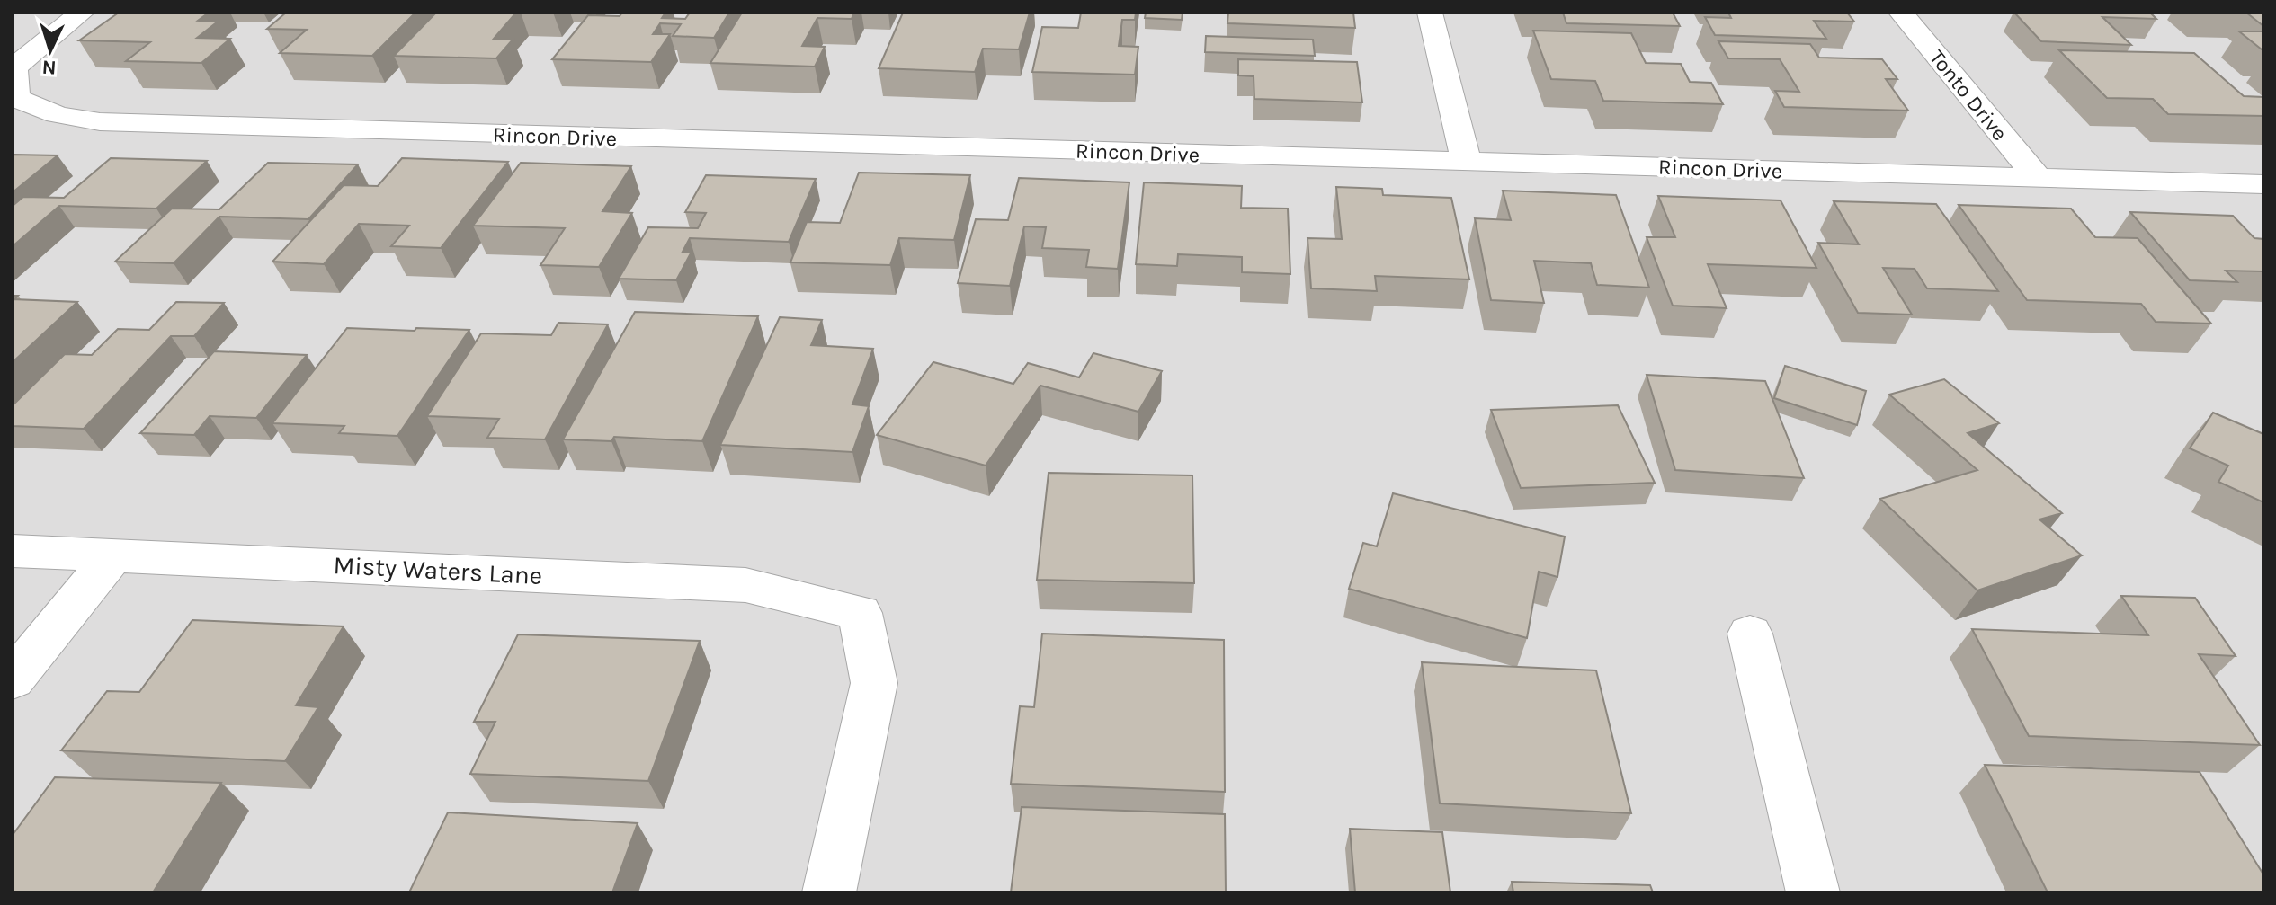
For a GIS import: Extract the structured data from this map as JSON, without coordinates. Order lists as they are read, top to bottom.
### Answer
{
  "streets": {
    "street": ["Tonto Drive", "Rincon Drive", "Misty Waters Lane"]
  },
  "crossings": [
    ["Tonto Drive", "Rincon Drive"]
  ],
  "north": "bottom"
}
